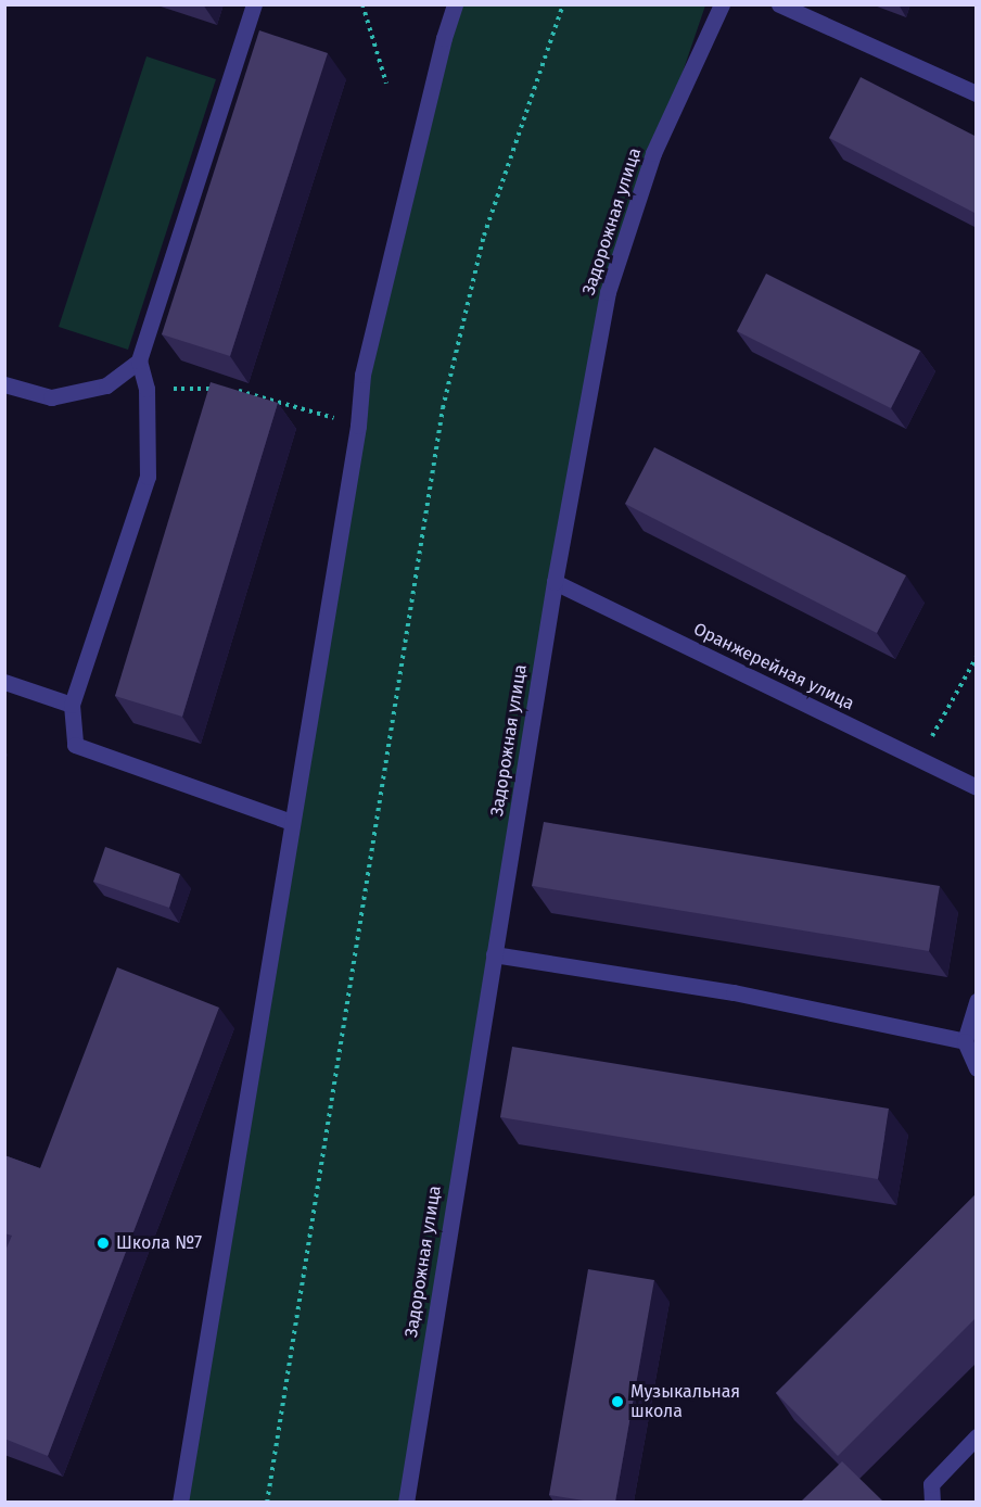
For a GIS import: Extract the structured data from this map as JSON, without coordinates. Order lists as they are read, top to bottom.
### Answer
{
  "streets": {
    "street": ["Задорожная улица", "Оранжерейная улица"]
  },
  "crossings": [
    ["Задорожная улица", "Оранжерейная улица"]
  ],
  "places": ["Школа №7", "Музыкальная школа"]
}
